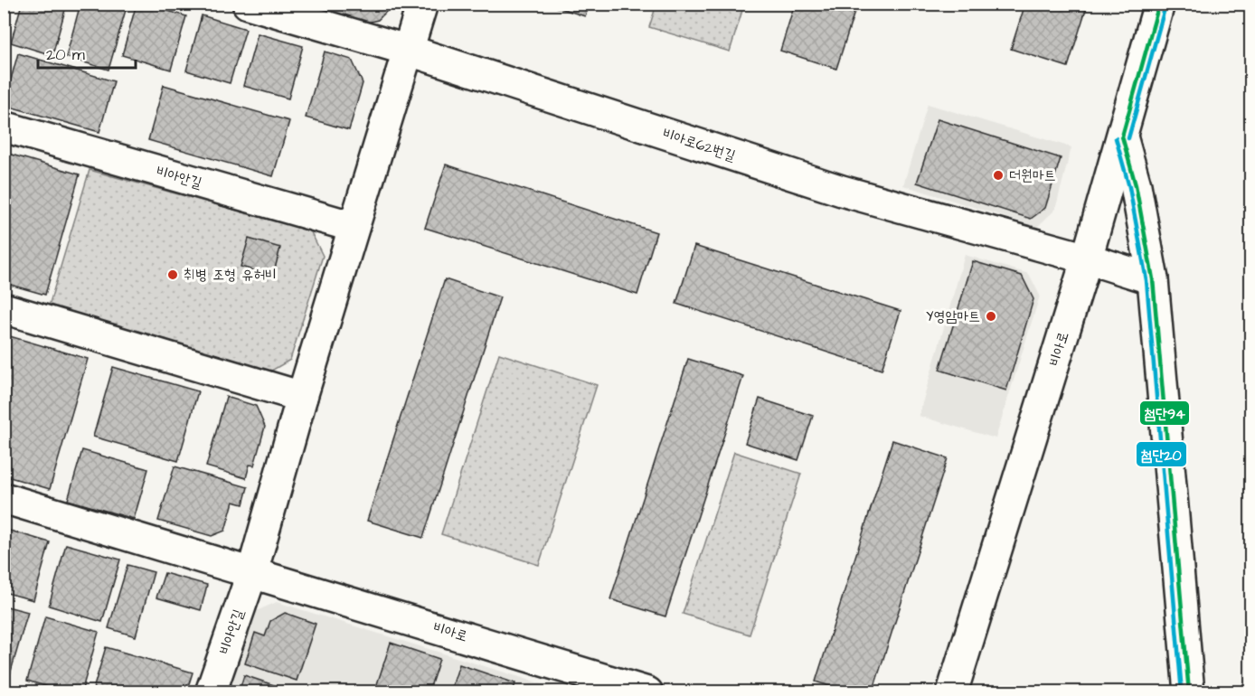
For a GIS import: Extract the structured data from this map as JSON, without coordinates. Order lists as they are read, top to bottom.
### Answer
{
  "streets": {
    "street": ["비아로62번길", "비아안길", "비아로"]
  },
  "crossings": [
    ["비아로62번길", "비아안길"],
    ["비아로62번길", "비아로"],
    ["비아안길", "비아로"]
  ],
  "places": ["더원마트", "취병 조형 유허비", "Y영암마트"],
  "lines": ["transit line 첨단94", "transit line 첨단20"],
  "scale_bar": "20 m"
}
